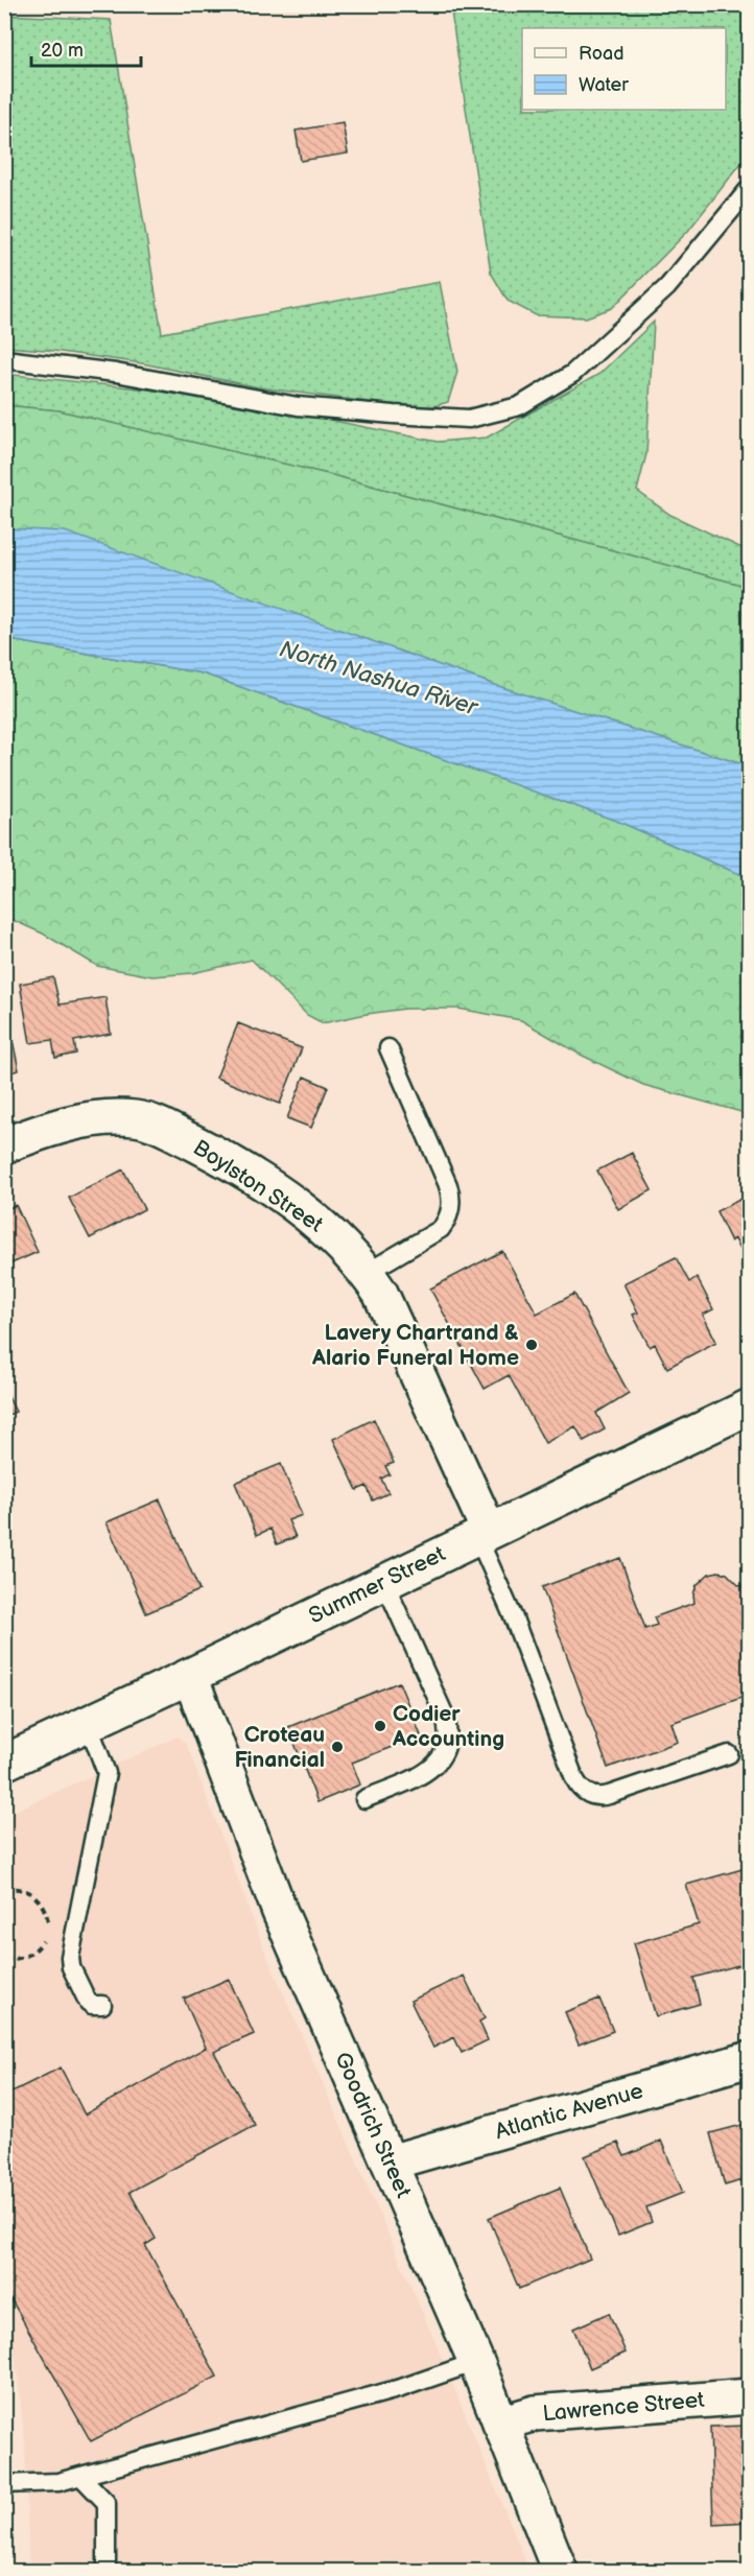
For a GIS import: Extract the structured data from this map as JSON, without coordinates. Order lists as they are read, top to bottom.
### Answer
{
  "streets": {
    "street": [
      "Boylston Street",
      "Summer Street",
      "Atlantic Avenue",
      "Goodrich Street",
      "Lawrence Street"
    ]
  },
  "crossings": [
    ["Boylston Street", "Summer Street"],
    ["Summer Street", "Goodrich Street"],
    ["Atlantic Avenue", "Goodrich Street"],
    ["Goodrich Street", "Lawrence Street"]
  ],
  "water": ["North Nashua River"],
  "places": ["Lavery Chartrand & Alario Funeral Home", "Codier Accounting", "Croteau Financial"],
  "legend": ["Road", "Water"],
  "scale_bar": "20 m"
}
